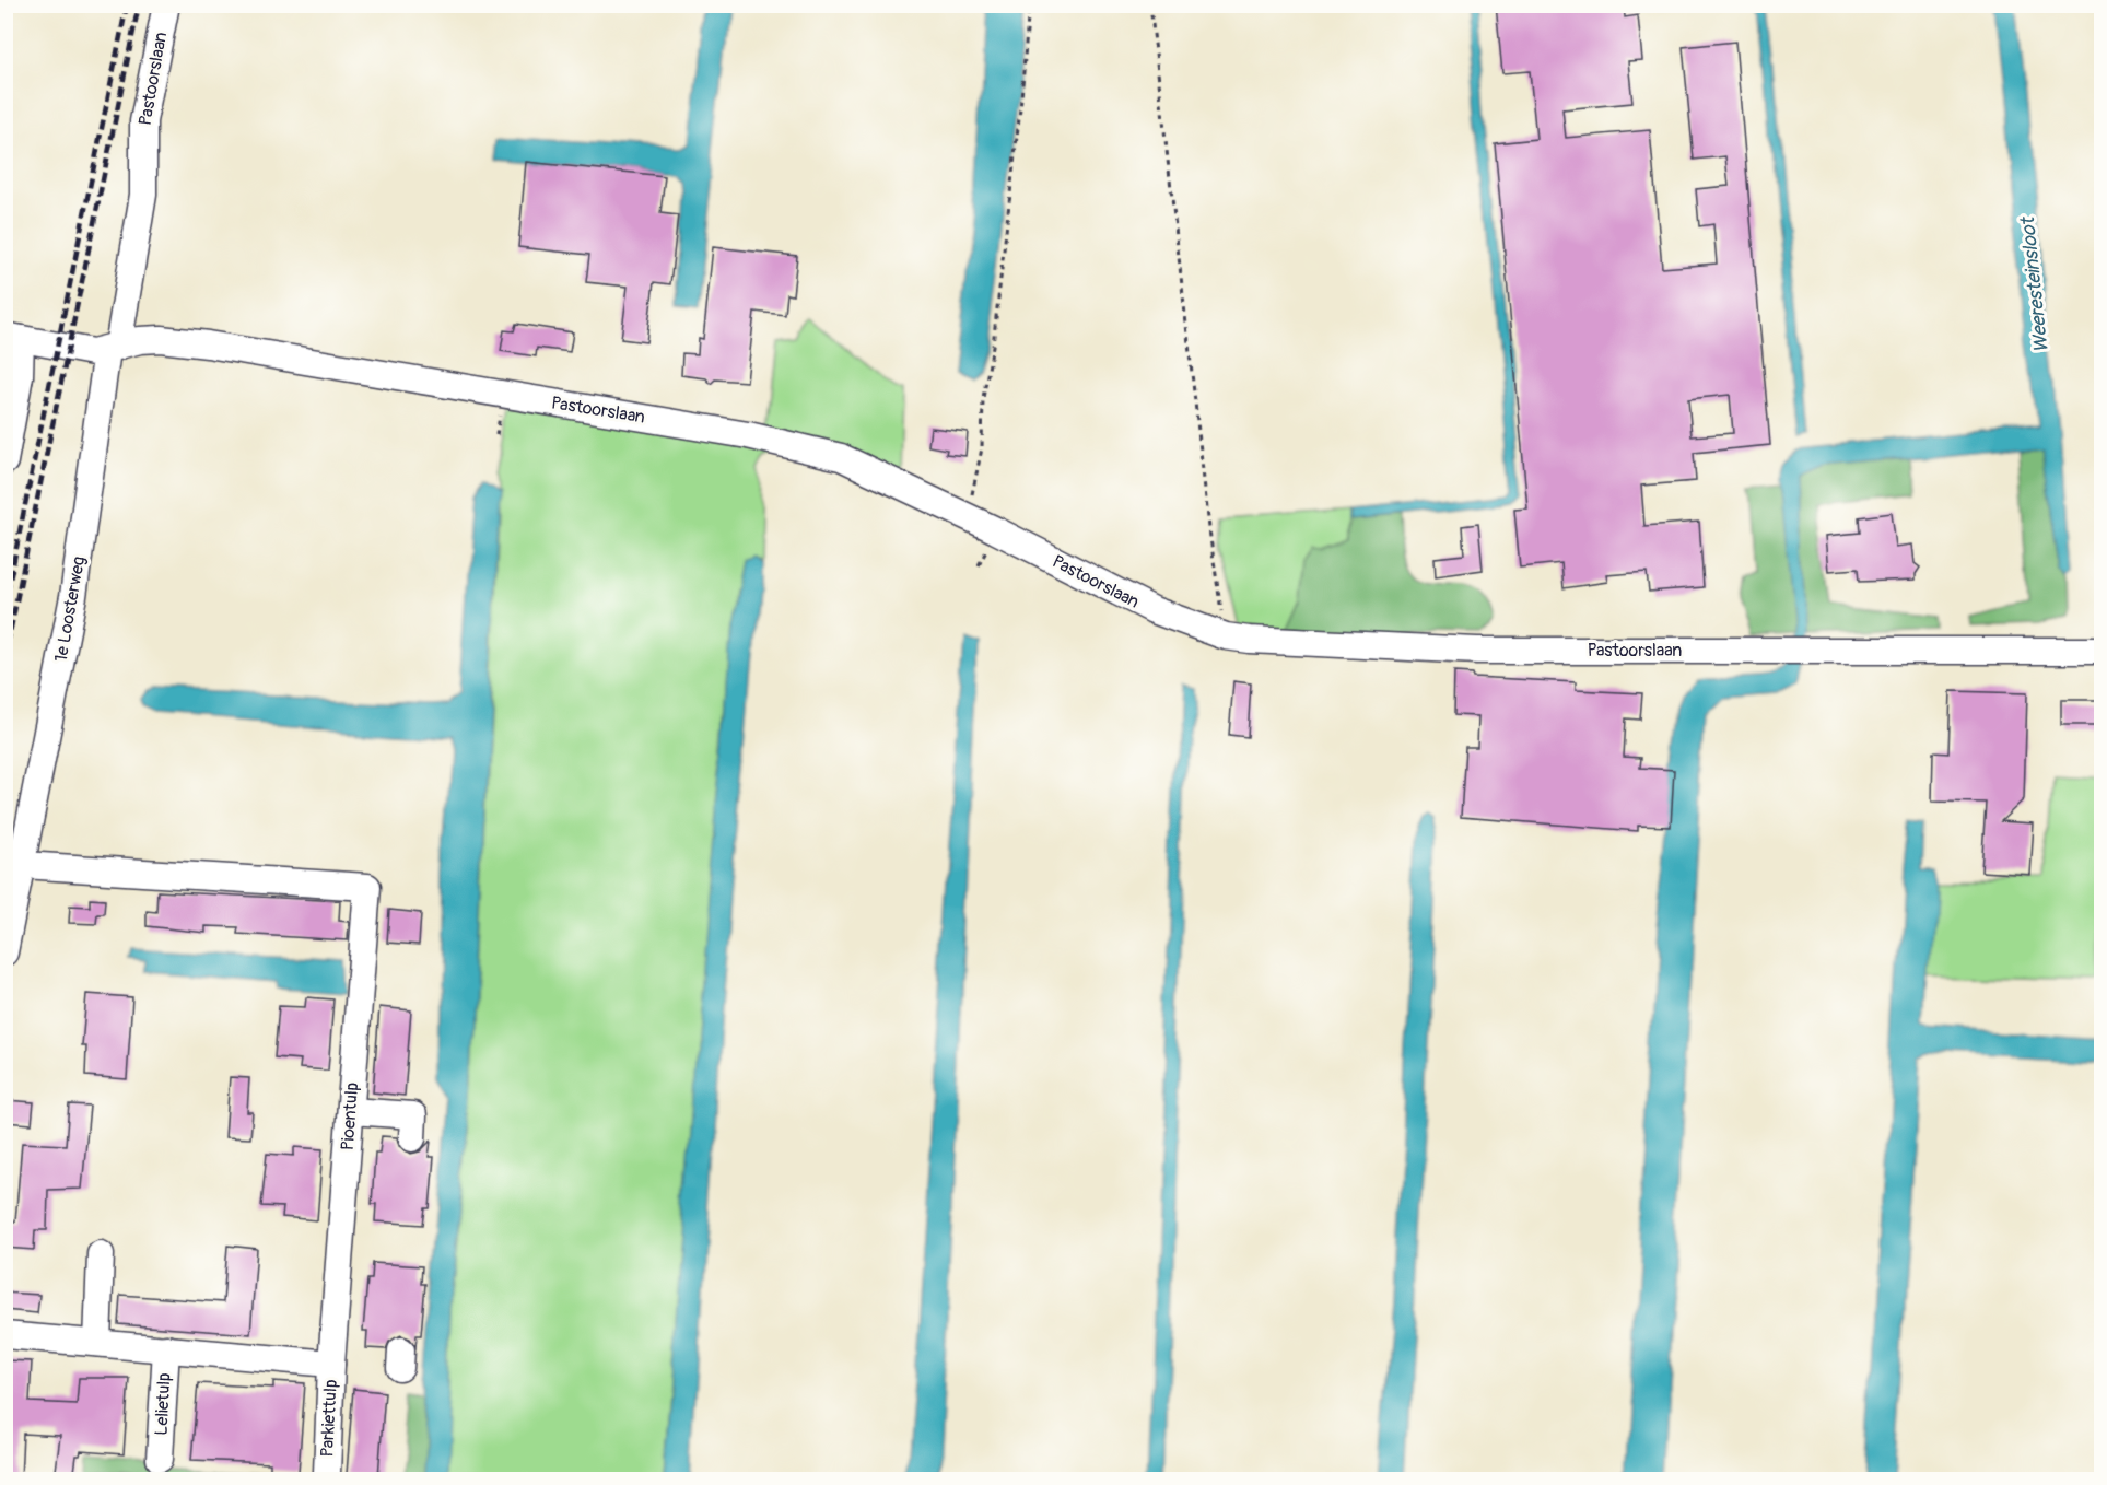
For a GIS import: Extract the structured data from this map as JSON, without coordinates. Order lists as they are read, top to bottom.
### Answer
{
  "streets": {
    "street": [
      "Pastoorslaan",
      "1e Loosterweg",
      "Pioentulp",
      "Lelietulp",
      "Parkiettulp"
    ]
  },
  "crossings": [
    ["Pastoorslaan", "1e Loosterweg"],
    ["1e Loosterweg", "Pioentulp"],
    ["Pioentulp", "Parkiettulp"]
  ],
  "water": ["Weeresteinsloot"]
}
